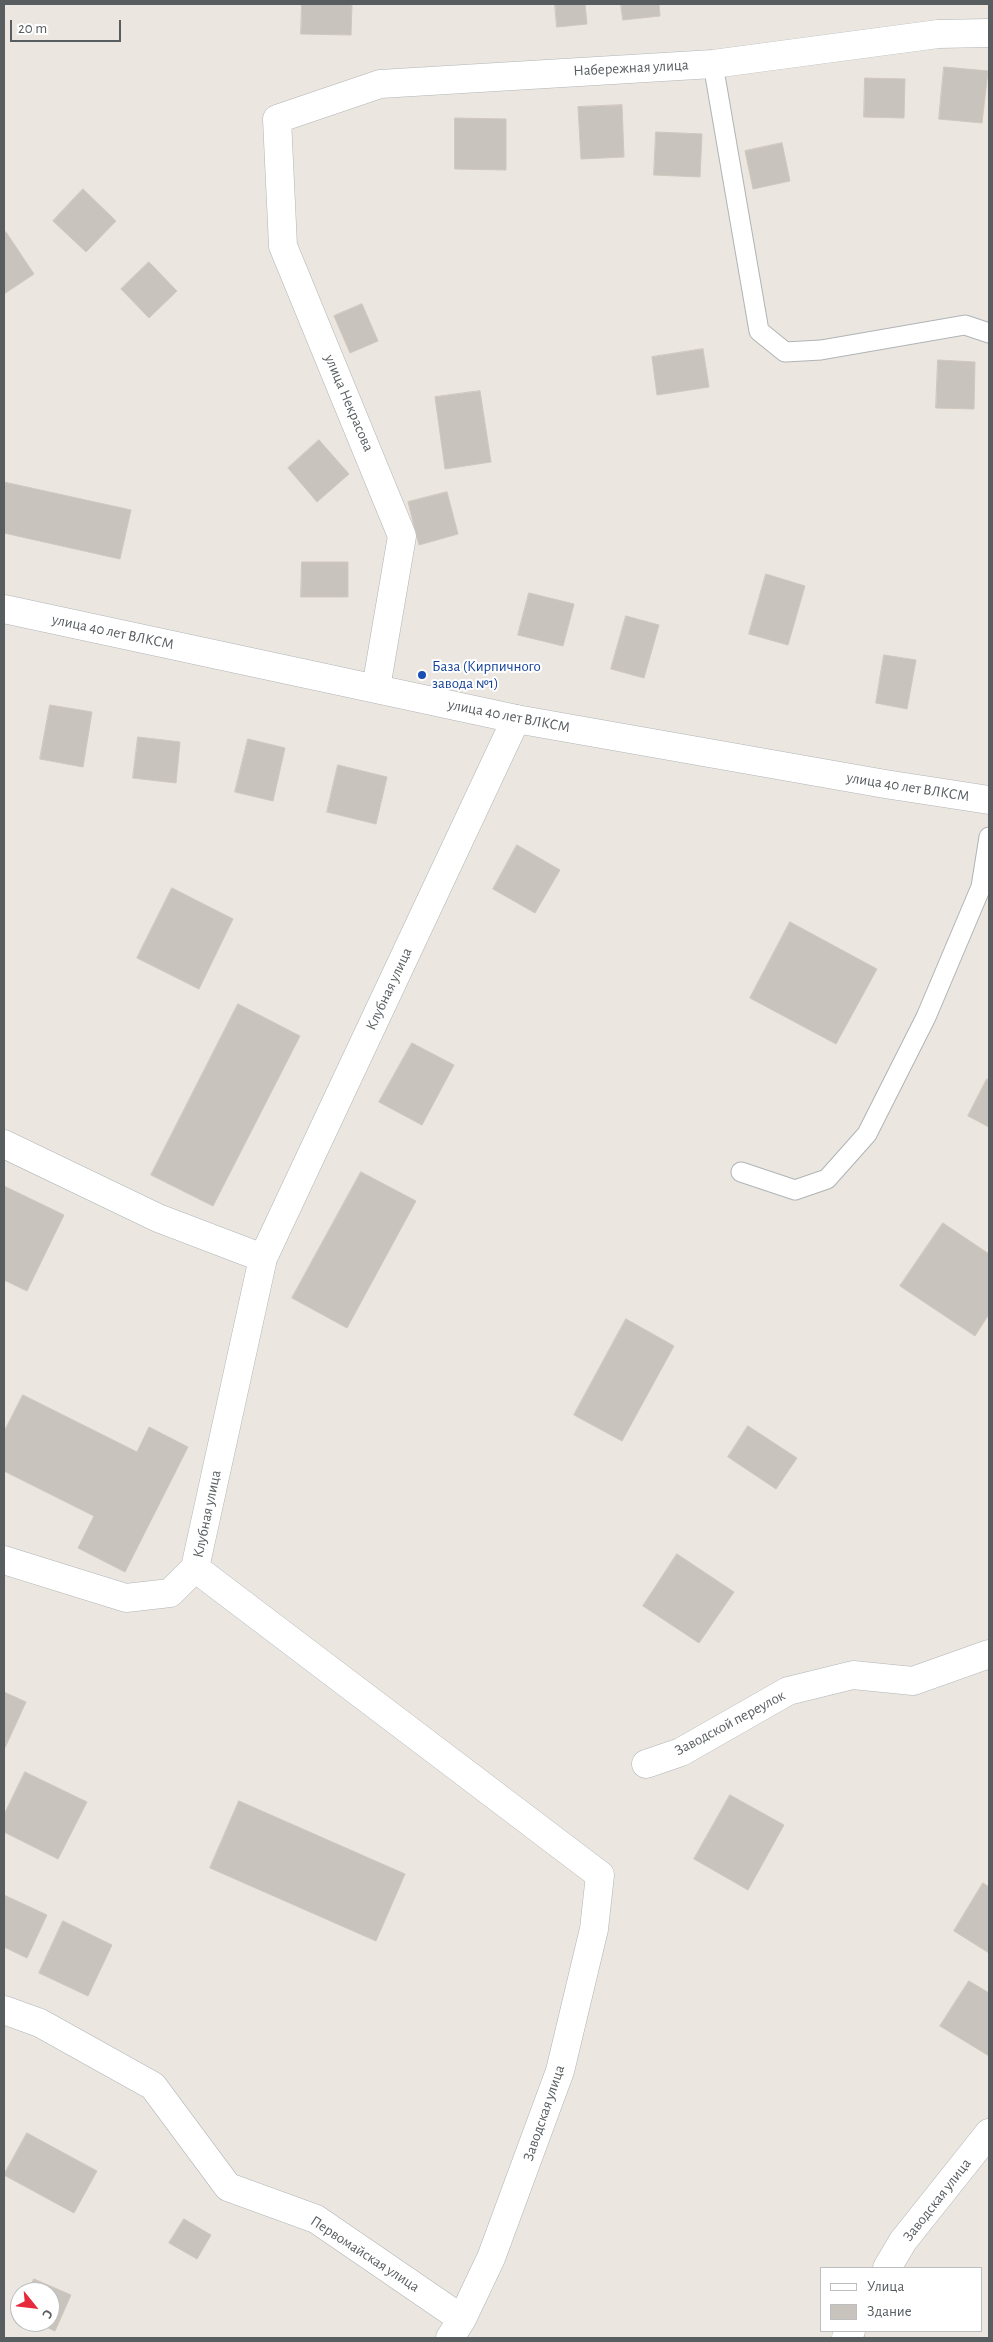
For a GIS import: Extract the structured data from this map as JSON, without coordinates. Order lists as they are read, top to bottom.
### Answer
{
  "streets": {
    "street": [
      "Набережная улица",
      "улица Некрасова",
      "улица 40 лет ВЛКСМ",
      "Клубная улица",
      "Заводской переулок",
      "Заводская улица",
      "Первомайская улица"
    ]
  },
  "crossings": [
    ["Набережная улица", "улица Некрасова"],
    ["улица Некрасова", "улица 40 лет ВЛКСМ"],
    ["улица 40 лет ВЛКСМ", "Клубная улица"],
    ["Клубная улица", "Заводская улица"],
    ["Заводская улица", "Первомайская улица"]
  ],
  "places": ["База (Кирпичного завода №1)"],
  "legend": ["Улица", "Здание"],
  "scale_bar": "20 m",
  "north": "bottom right"
}
